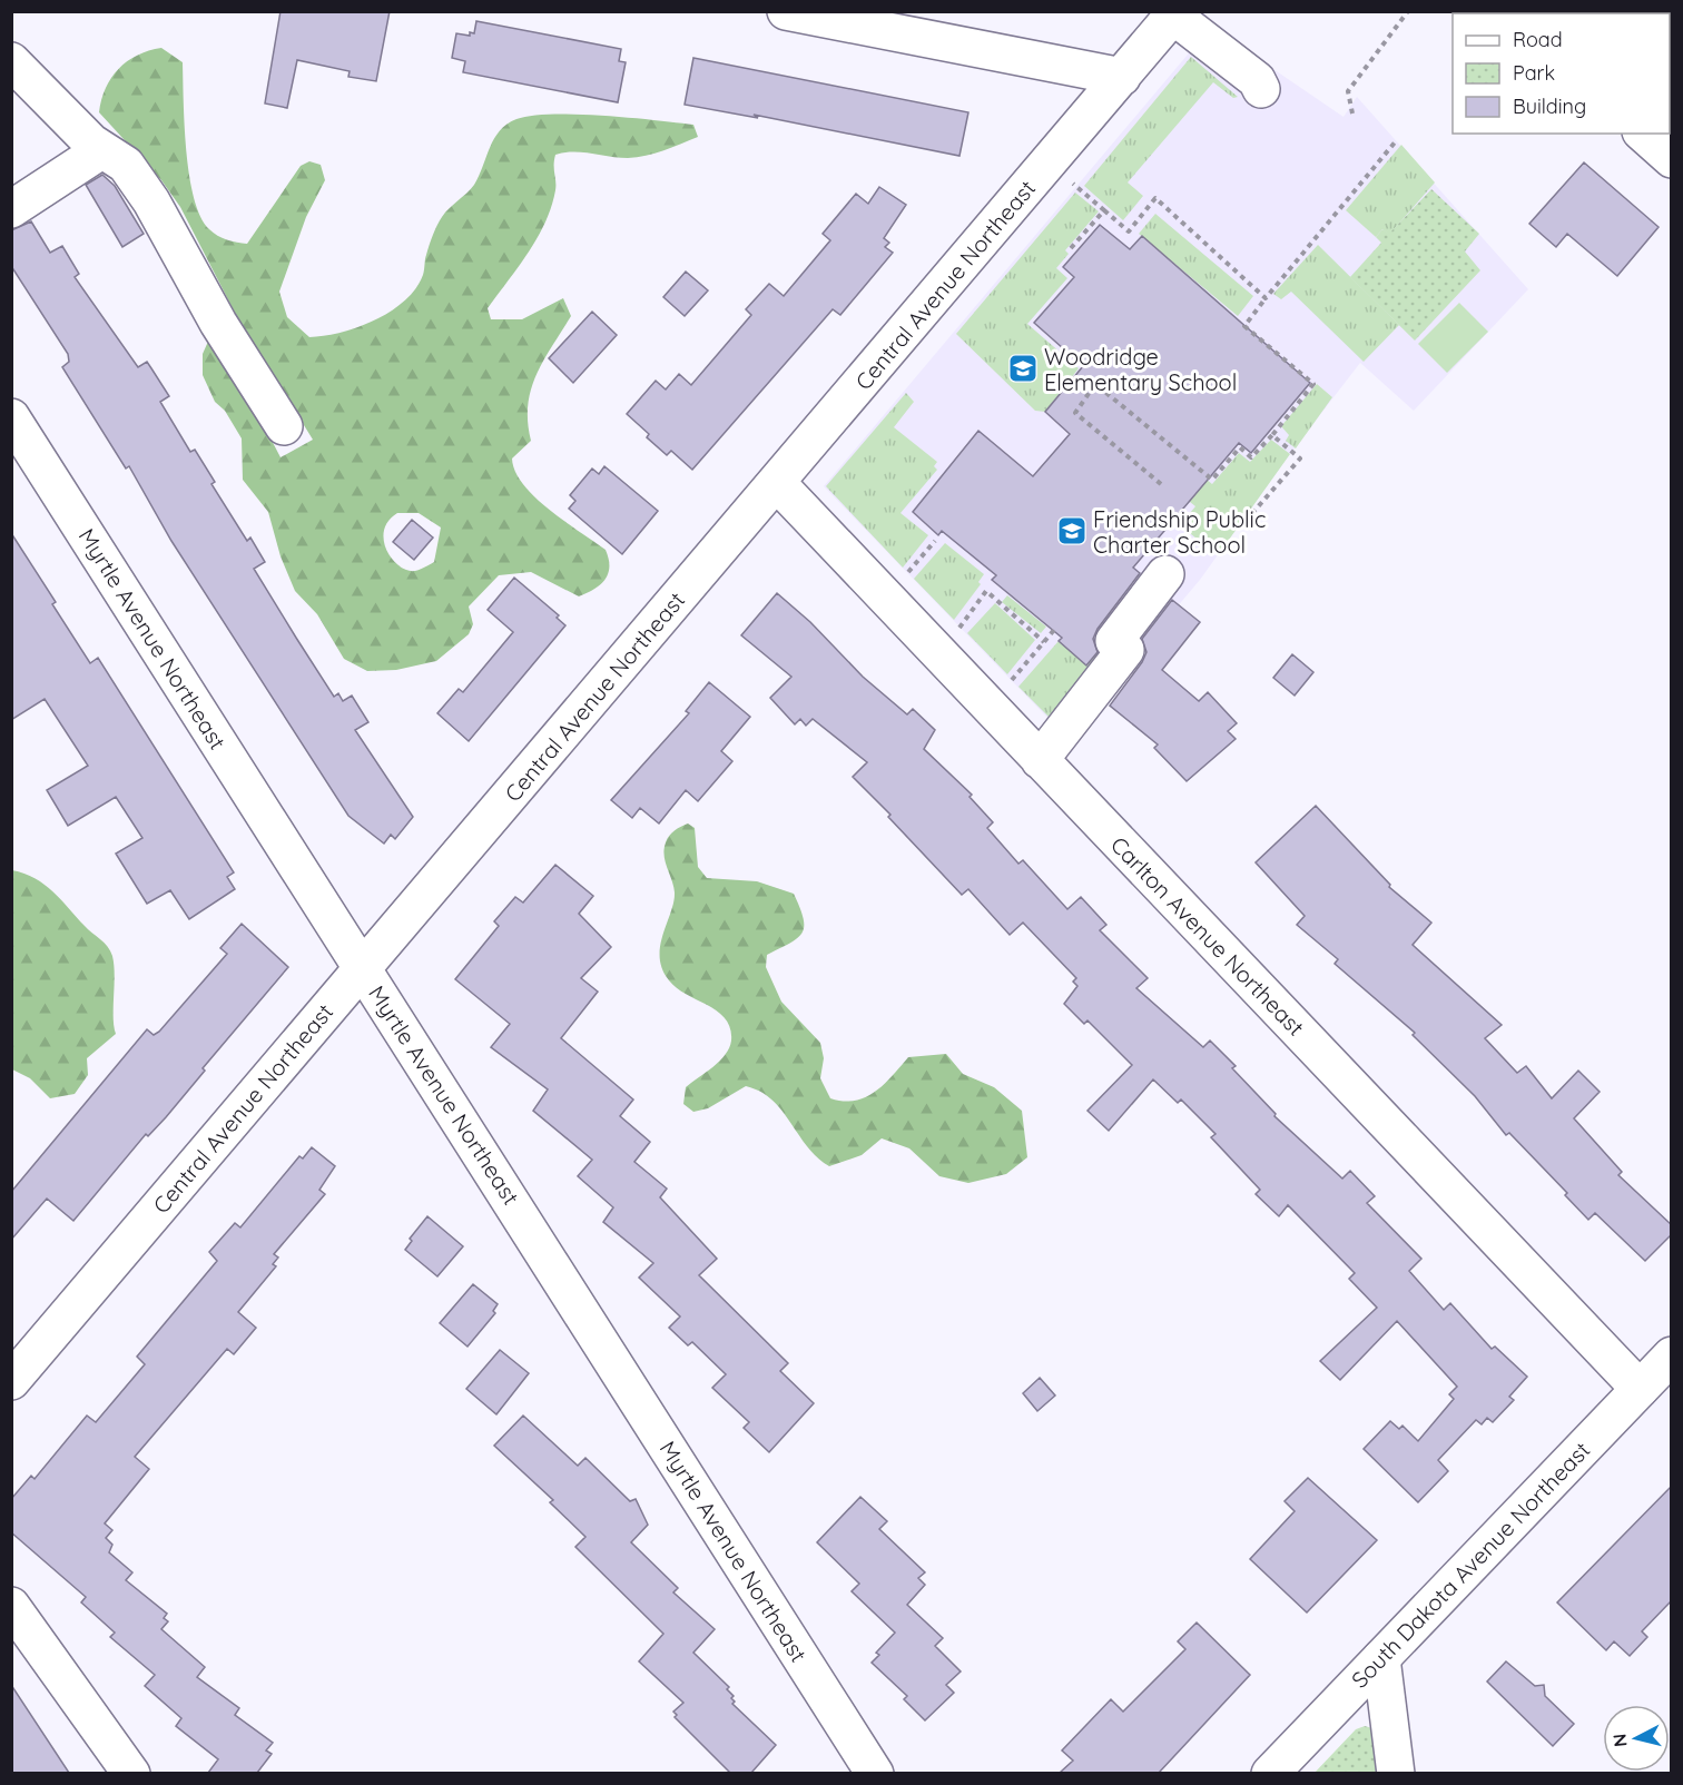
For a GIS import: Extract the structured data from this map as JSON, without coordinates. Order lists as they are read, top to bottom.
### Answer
{
  "streets": {
    "street": [
      "Central Avenue Northeast",
      "Myrtle Avenue Northeast",
      "Carlton Avenue Northeast",
      "South Dakota Avenue Northeast"
    ]
  },
  "crossings": [
    ["Central Avenue Northeast", "Myrtle Avenue Northeast"],
    ["Central Avenue Northeast", "Carlton Avenue Northeast"],
    ["Carlton Avenue Northeast", "South Dakota Avenue Northeast"]
  ],
  "places": {
    "school or university": ["Woodridge Elementary School", "Friendship Public Charter School"]
  },
  "legend": ["Road", "Park", "Building"],
  "north": "left"
}
